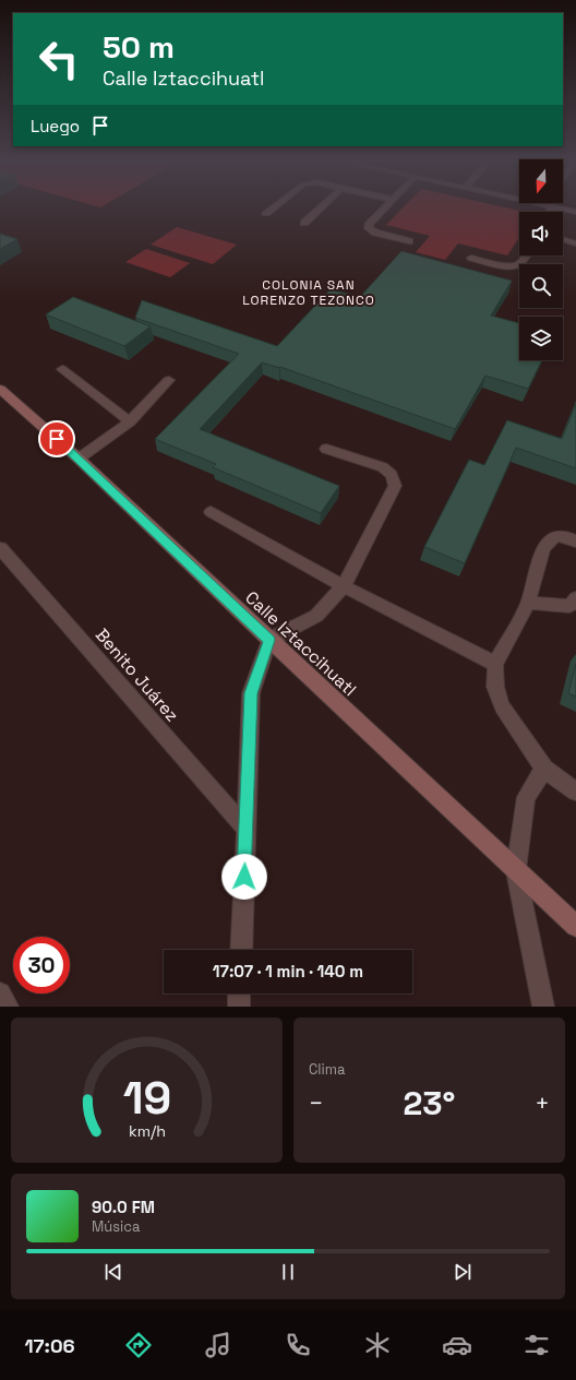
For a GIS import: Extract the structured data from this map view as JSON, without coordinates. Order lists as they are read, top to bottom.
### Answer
{
  "streets": {
    "street": ["Calle Iztaccihuatl", "Benito Juárez"]
  },
  "districts": ["COLONIA SAN LORENZO TEZONCO"],
  "north": "bottom",
  "page": {
    "turn": ["50 m", "Calle Iztaccihuatl"],
    "then": "Luego",
    "limit": "30",
    "trip": "17:07 · 1 min · 140 m",
    "tile": "Clima",
    "heat": ["−", "23°", "+"],
    "song": ["90.0 FM", "Música"],
    "tabs": "17:06",
    "gauge": ["19", "km/h"]
  }
}
